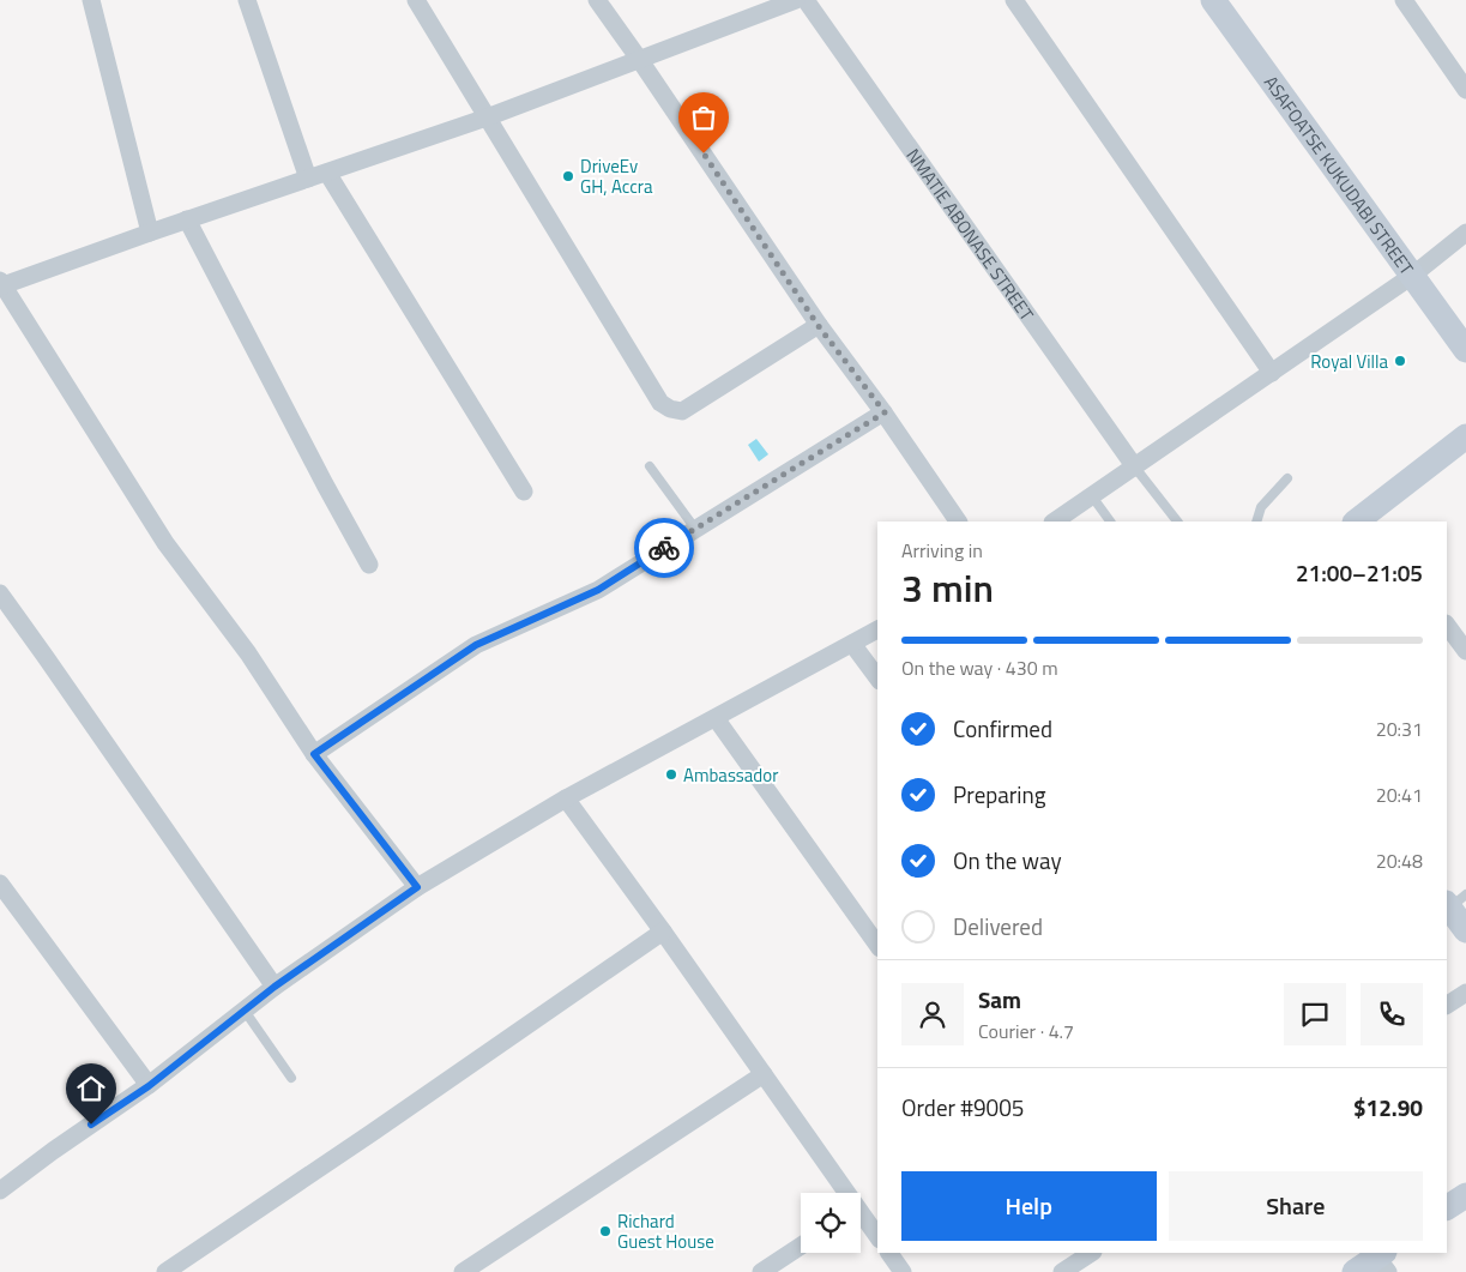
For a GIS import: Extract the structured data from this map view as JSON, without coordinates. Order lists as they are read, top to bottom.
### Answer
{
  "streets": {
    "street": ["ASAFOATSE KUKUDABI STREET", "NMATIE ABONASE STREET"]
  },
  "places": [
    "DriveEv GH, Accra",
    "Royal Villa",
    "Ambassador",
    "Richard Guest House"
  ],
  "page": {
    "heading": ["3 min", "Arriving in", "21:00–21:05"],
    "panel": [
      "Sam",
      "Courier · 4.7",
      "Order #9005",
      "$12.90"
    ],
    "bar": "On the way · 430 m",
    "list": [
      ["Confirmed", "20:31"],
      ["Preparing", "20:41"],
      ["On the way", "20:48"],
      "Delivered"
    ],
    "buttons": ["Help", "Share"]
  }
}
